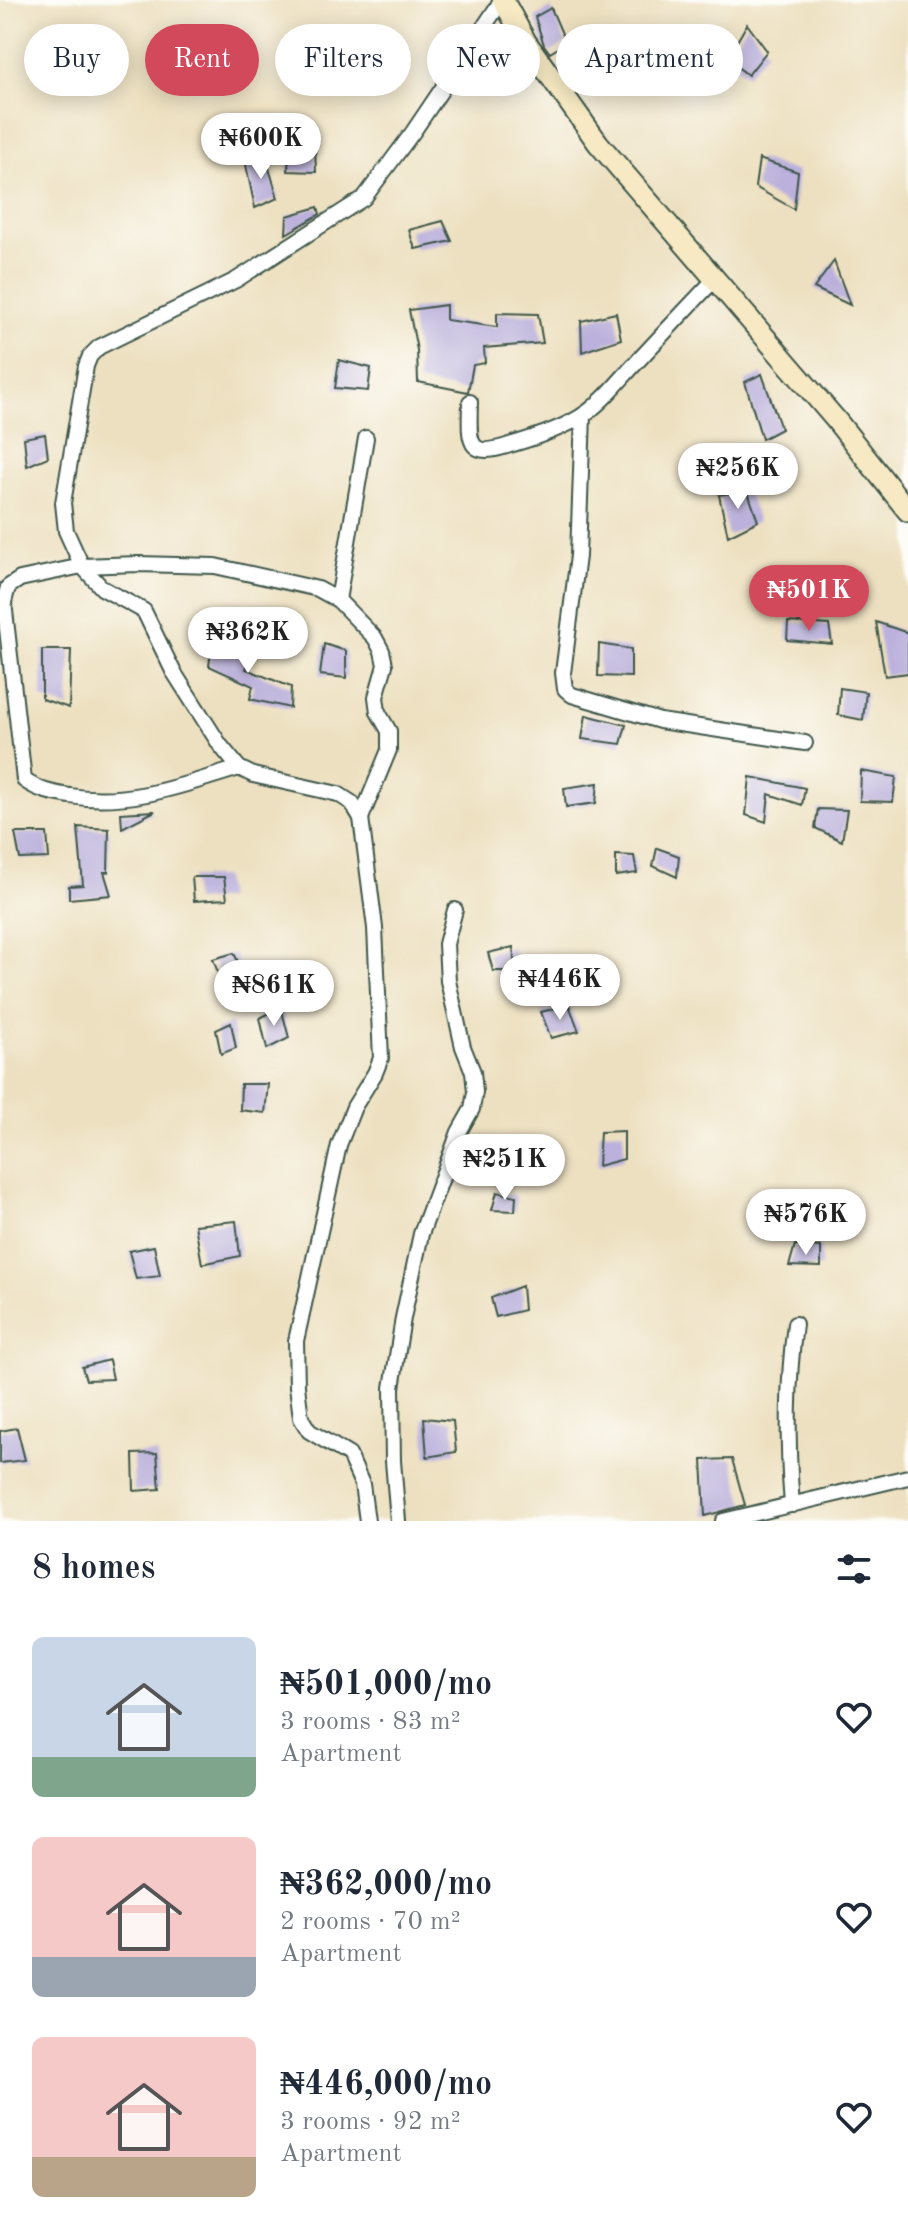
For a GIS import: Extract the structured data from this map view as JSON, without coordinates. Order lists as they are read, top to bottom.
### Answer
{
  "page": {
    "chip": [
      "Buy",
      "Rent",
      "Filters",
      "New",
      "Apartment"
    ],
    "price": [
      "₦600K",
      "₦256K",
      "₦501K",
      "₦362K",
      "₦446K",
      "₦861K",
      "₦251K",
      "₦576K"
    ],
    "heading": "8 homes",
    "list": [
      {
        "name": "₦501,000/mo",
        "note": "3 rooms · 83 m² · Apartment"
      },
      {
        "name": "₦362,000/mo",
        "note": "2 rooms · 70 m² · Apartment"
      },
      {
        "name": "₦446,000/mo",
        "note": "3 rooms · 92 m² · Apartment"
      }
    ]
  }
}
